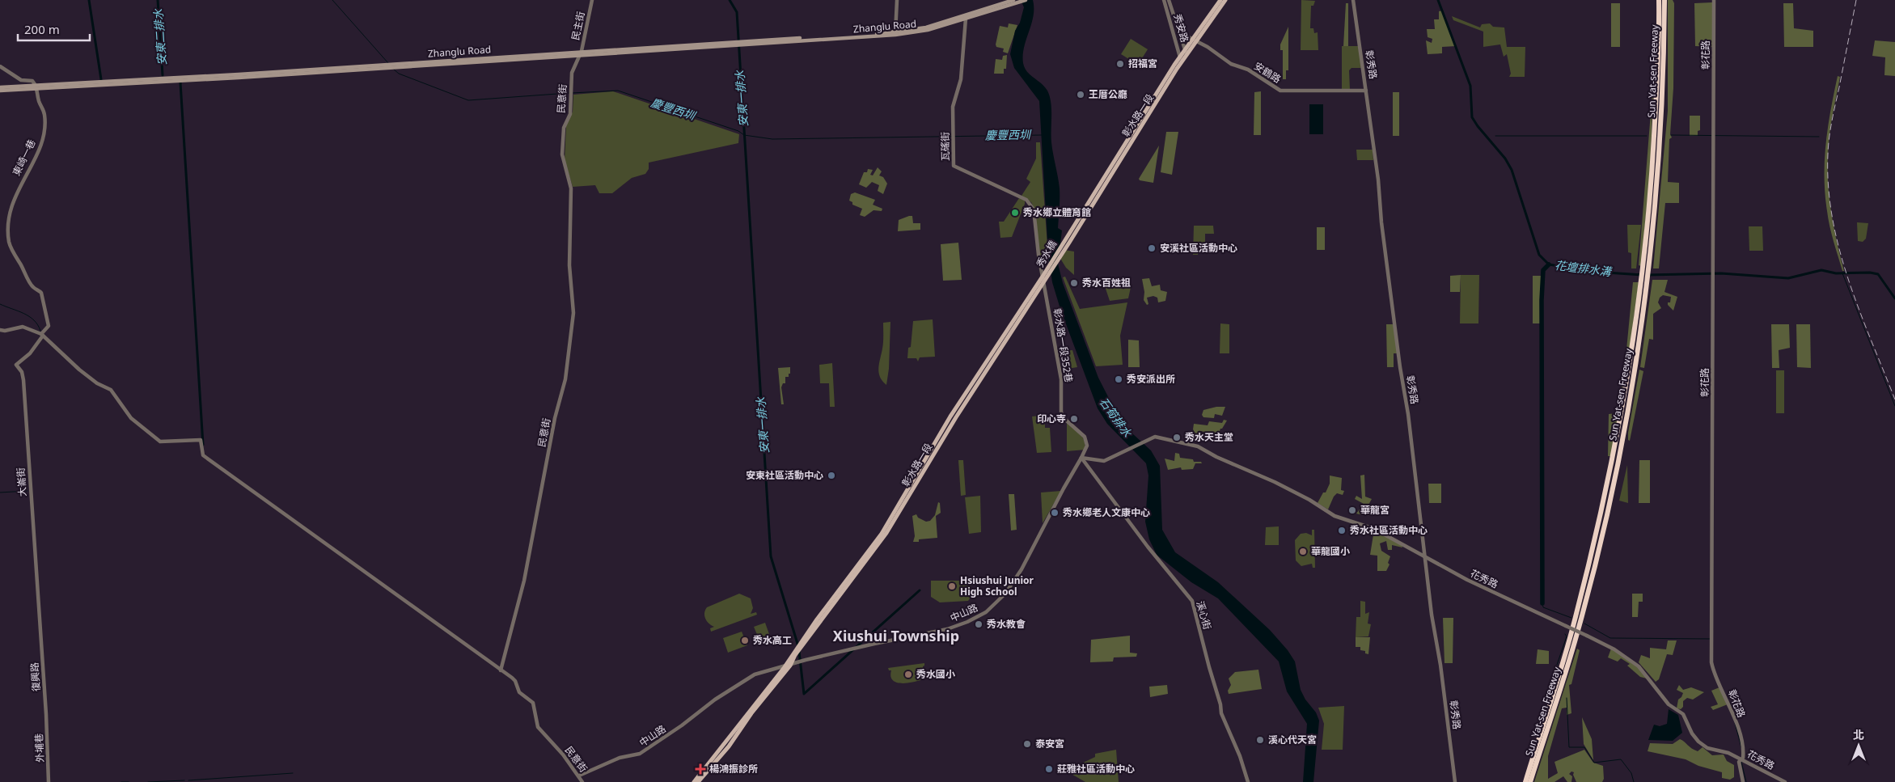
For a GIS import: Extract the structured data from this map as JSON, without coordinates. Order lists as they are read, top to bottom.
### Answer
{
  "streets": {
    "highway": ["Sun Yat-sen Freeway"],
    "main road": ["Zhanglu Road", "彰水路一段", "秀水橋"],
    "street": [
      "民主街",
      "秀安路",
      "彰花路",
      "彰秀路",
      "安鶴路",
      "民意街",
      "瓦磘街",
      "東崎一巷",
      "彰水路一段352巷",
      "大崙街",
      "花秀路",
      "中山路",
      "溪心街",
      "復興路",
      "外埔巷"
    ]
  },
  "crossings": [
    ["民主街", "Zhanglu Road"],
    ["民主街", "民意街"],
    ["Zhanglu Road", "民意街"],
    ["Zhanglu Road", "瓦磘街"],
    ["Zhanglu Road", "東崎一巷"],
    ["秀安路", "安鶴路"],
    ["秀安路", "彰水路一段"],
    ["彰花路", "花秀路"],
    ["彰秀路", "安鶴路"],
    ["彰秀路", "花秀路"],
    ["安鶴路", "彰水路一段"],
    ["民意街", "中山路"],
    ["彰水路一段", "瓦磘街"],
    ["彰水路一段", "秀水橋"],
    ["彰水路一段", "彰水路一段352巷"],
    ["彰水路一段", "中山路"],
    ["瓦磘街", "秀水橋"],
    ["瓦磘街", "彰水路一段352巷"],
    ["東崎一巷", "大崙街"],
    ["秀水橋", "彰水路一段352巷"],
    ["彰水路一段352巷", "花秀路"],
    ["彰水路一段352巷", "中山路"],
    ["彰水路一段352巷", "溪心街"],
    ["大崙街", "復興路"],
    ["花秀路", "中山路"],
    ["花秀路", "溪心街"],
    ["中山路", "溪心街"],
    ["復興路", "外埔巷"]
  ],
  "districts": ["Xiushui Township"],
  "water": [
    "安東二排水",
    "安東一排水",
    "慶豐西圳",
    "花壇排水溝",
    "石筍排水"
  ],
  "places": {
    "other": [
      "招福宮",
      "王厝公廳",
      "秀水鄉立體育館",
      "安溪社區活動中心",
      "秀水百姓祖",
      "秀安派出所",
      "印心寺",
      "秀水天主堂",
      "安東社區活動中心",
      "華龍宮",
      "秀水鄉老人文康中心",
      "秀水社區活動中心",
      "華龍國小",
      "Hsiushui Junior High School",
      "秀水教會",
      "秀水高工",
      "秀水國小",
      "溪心代天宮",
      "泰安宮",
      "莊雅社區活動中心"
    ],
    "health": ["楊鴻振診所"]
  },
  "scale_bar": "200 m",
  "north": "top"
}
